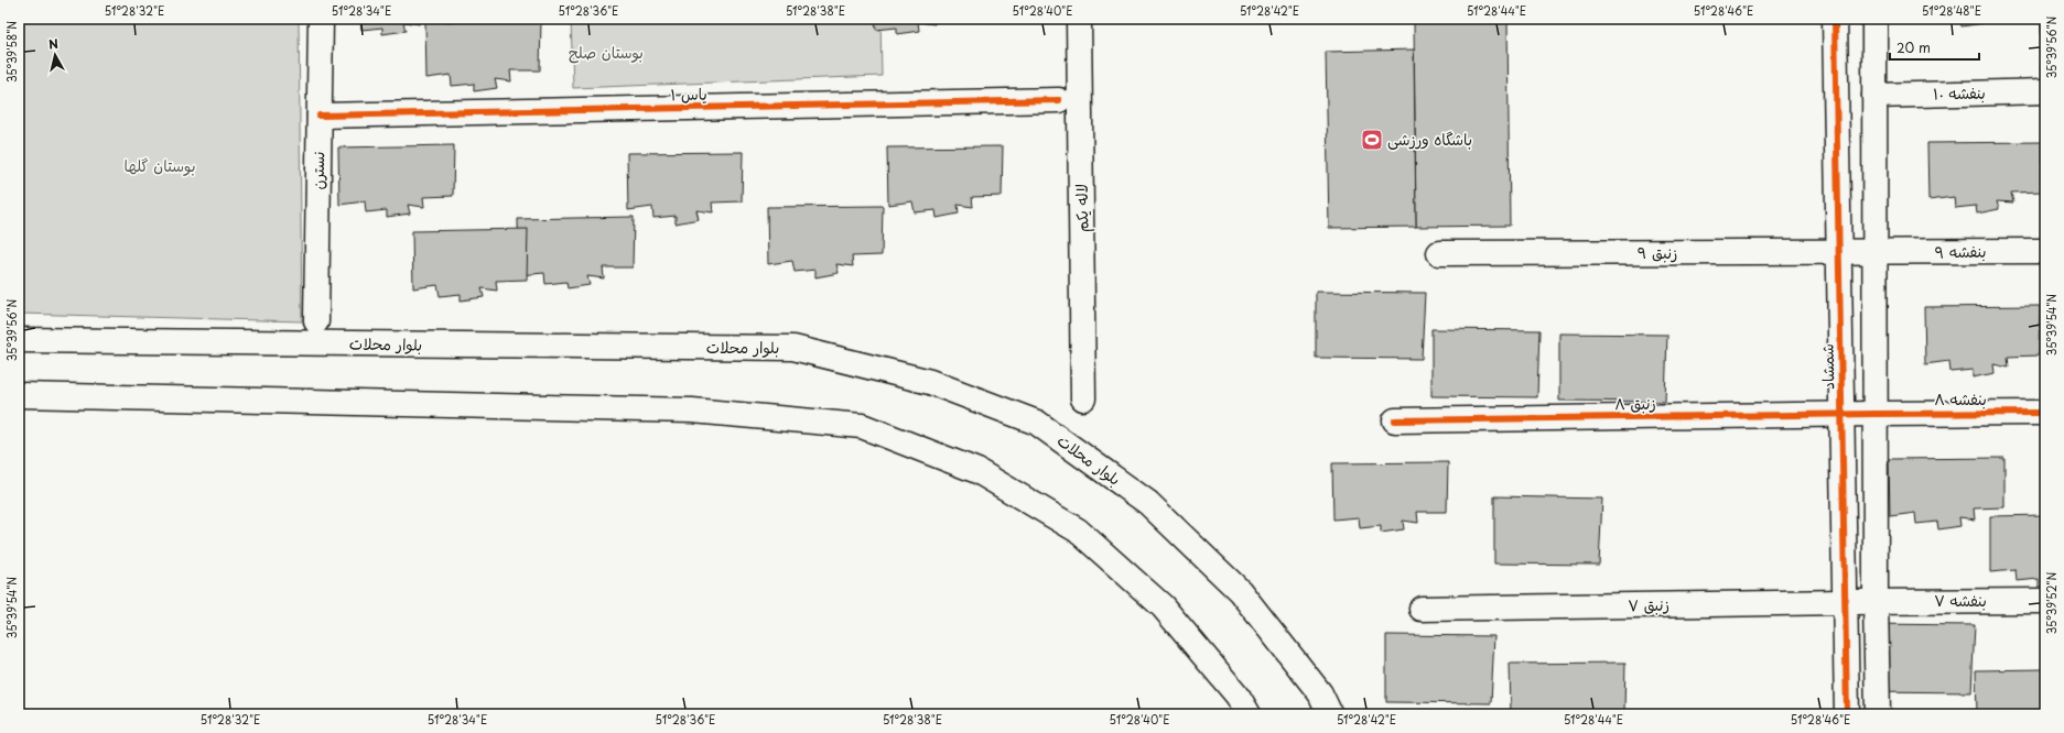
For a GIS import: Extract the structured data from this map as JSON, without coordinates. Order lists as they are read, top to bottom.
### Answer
{
  "streets": {
    "street": [
      "بنفشه ۱۰",
      "یاس ۱",
      "نسترن",
      "لاله یکم",
      "بنفشه ۹",
      "زنبق ۹",
      "بلوار محلات",
      "شمشاد",
      "بنفشه ۸",
      "زنبق ۸",
      "بنفشه ۷",
      "زنبق ۷"
    ]
  },
  "crossings": [
    ["یاس ۱", "نسترن"],
    ["بنفشه ۹", "زنبق ۹"],
    ["زنبق ۹", "شمشاد"],
    ["شمشاد", "زنبق ۸"],
    ["شمشاد", "زنبق ۷"],
    ["بنفشه ۸", "زنبق ۸"],
    ["بنفشه ۷", "زنبق ۷"]
  ],
  "parks": ["بوستان صلح", "بوستان گلها"],
  "places": {
    "sports": ["باشگاه ورزشی"]
  },
  "scale_bar": "20 m",
  "north": "top",
  "coordinates": [
    "51°28'32\"E",
    "51°28'34\"E",
    "51°28'36\"E",
    "51°28'38\"E",
    "51°28'40\"E",
    "51°28'42\"E",
    "51°28'44\"E",
    "51°28'46\"E",
    "51°28'48\"E",
    "35°39'56\"N",
    "35°39'58\"N",
    "35°39'54\"N",
    "35°39'52\"N"
  ]
}
